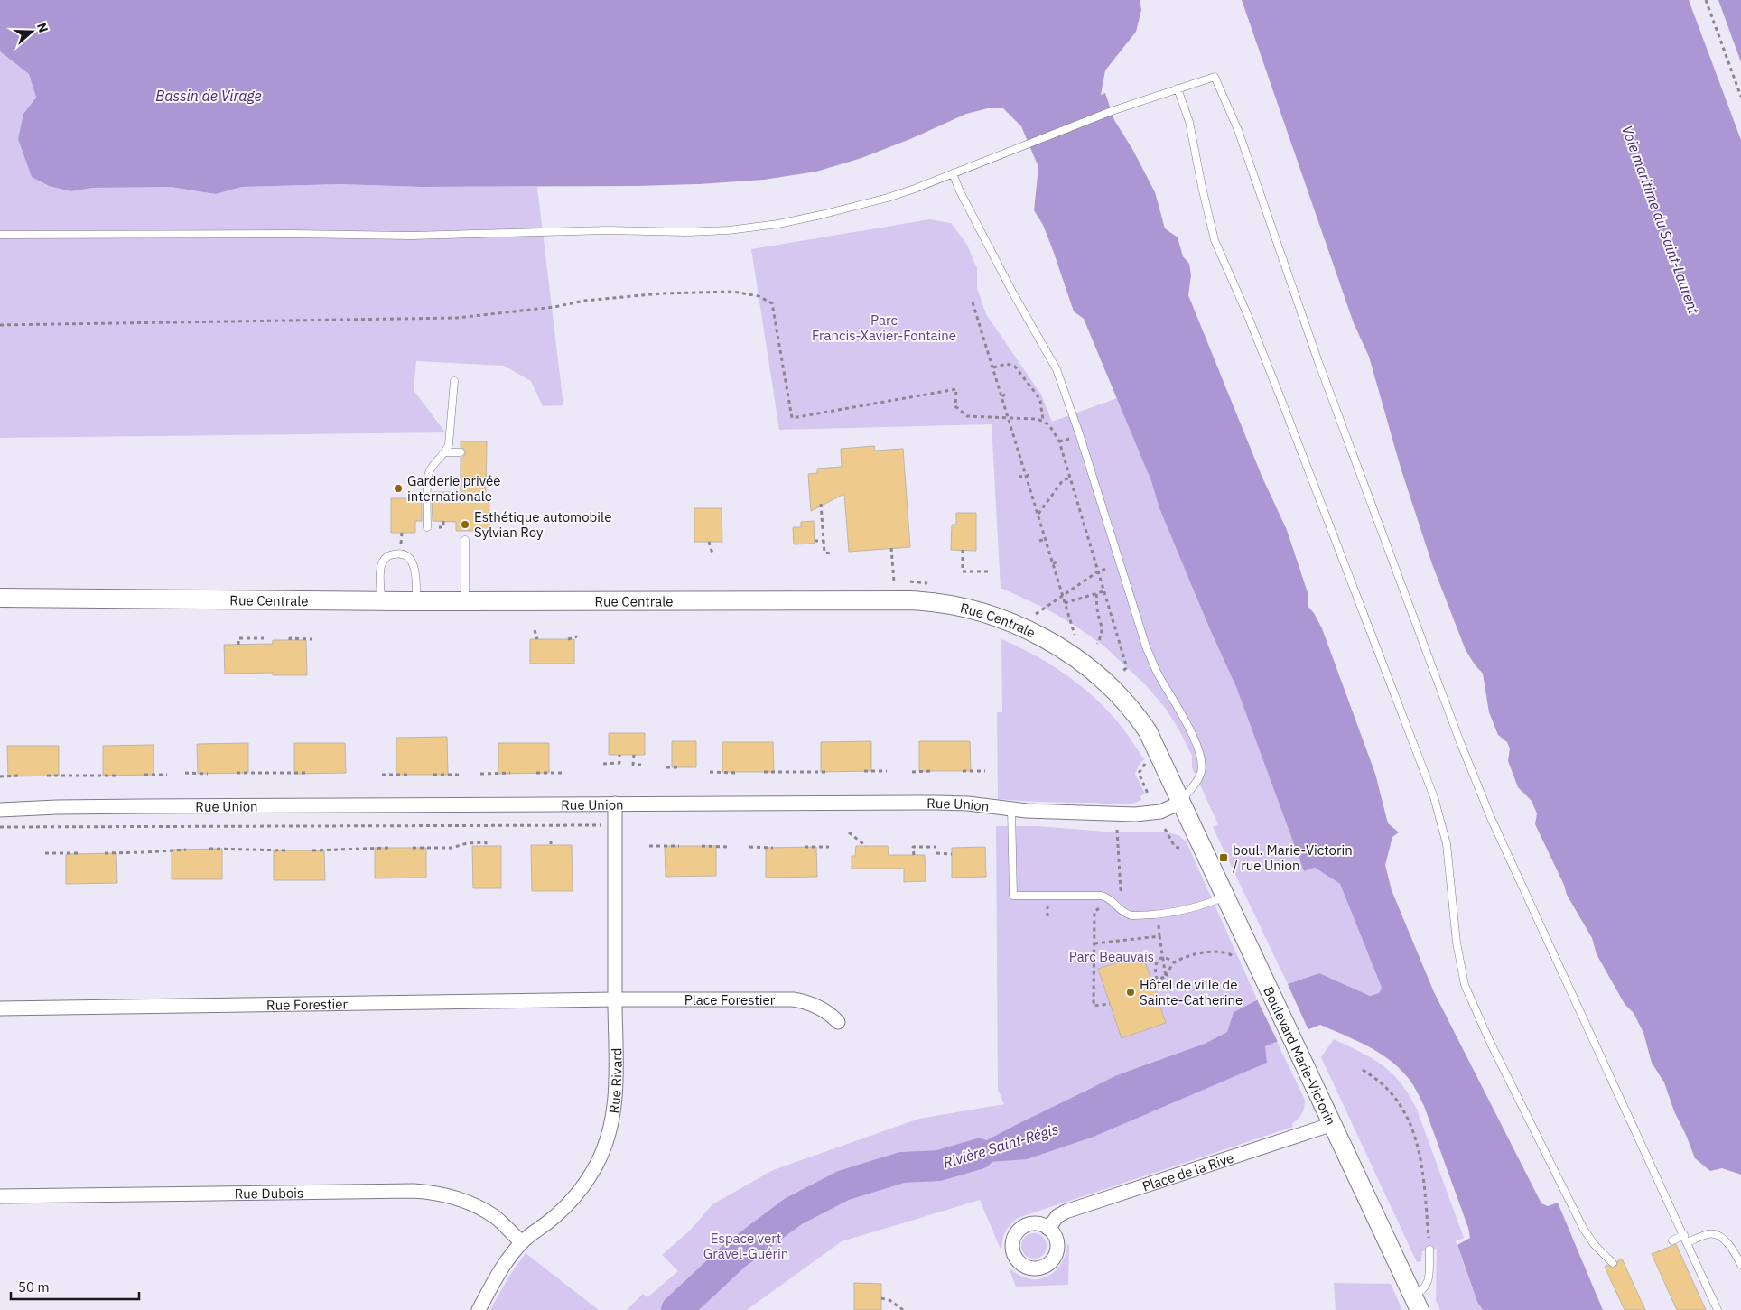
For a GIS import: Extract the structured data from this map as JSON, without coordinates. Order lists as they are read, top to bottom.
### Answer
{
  "streets": {
    "street": [
      "Rue Centrale",
      "Rue Union",
      "Place Forestier",
      "Rue Forestier",
      "Boulevard Marie-Victorin",
      "Rue Rivard",
      "Place de la Rive",
      "Rue Dubois"
    ]
  },
  "crossings": [
    ["Rue Centrale", "Rue Union"],
    ["Rue Centrale", "Boulevard Marie-Victorin"],
    ["Rue Union", "Boulevard Marie-Victorin"],
    ["Rue Union", "Rue Rivard"],
    ["Place Forestier", "Rue Forestier"],
    ["Place Forestier", "Rue Rivard"],
    ["Rue Forestier", "Rue Rivard"],
    ["Boulevard Marie-Victorin", "Place de la Rive"],
    ["Rue Rivard", "Rue Dubois"]
  ],
  "water": ["Bassin de Virage", "Voie maritime du Saint-Laurent", "Rivière Saint-Régis"],
  "parks": ["Parc Francis-Xavier-Fontaine", "Parc Beauvais", "Espace vert Gravel-Guérin"],
  "places": {
    "other": ["Garderie privée internationale", "Esthétique automobile Sylvian Roy", "Hôtel de ville de Sainte-Catherine"],
    "transit": ["boul. Marie-Victorin / rue Union"]
  },
  "scale_bar": "50 m",
  "north": "right"
}
